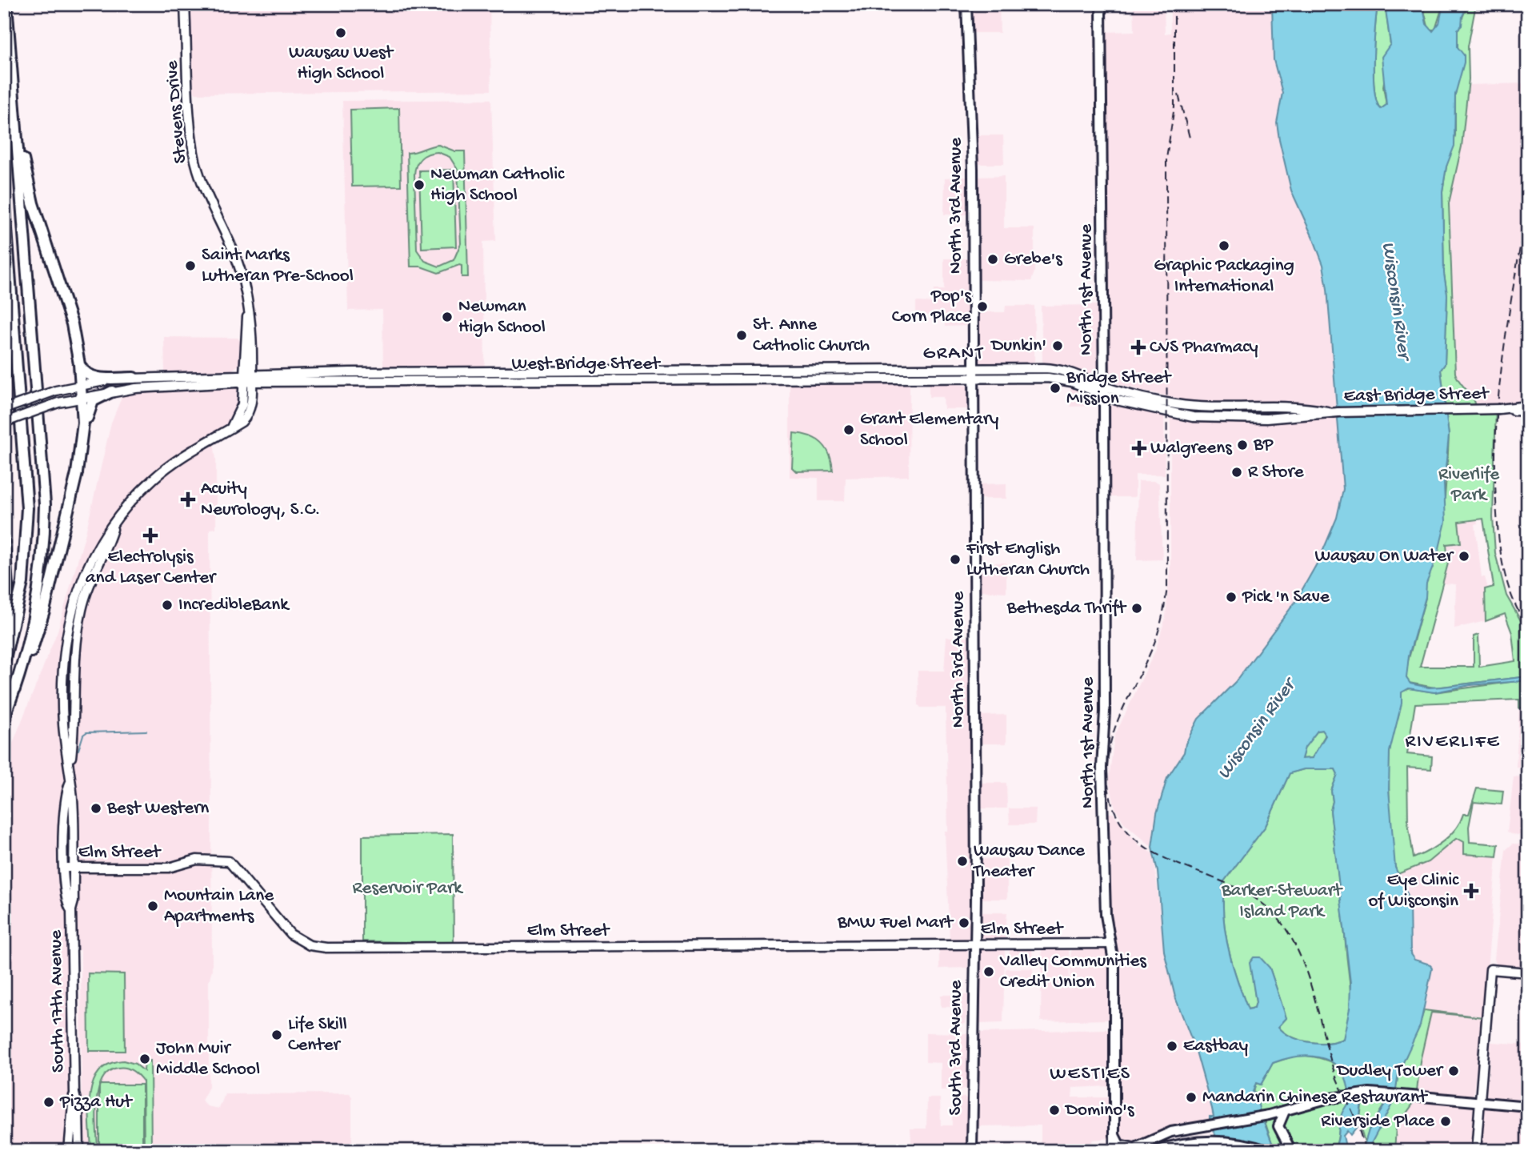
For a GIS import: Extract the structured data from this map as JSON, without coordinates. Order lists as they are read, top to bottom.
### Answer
{
  "streets": {
    "main road": [
      "Stevens Drive",
      "North 3rd Avenue",
      "North 1st Avenue",
      "West Bridge Street",
      "East Bridge Street",
      "Elm Street",
      "South 17th Avenue",
      "South 3rd Avenue"
    ]
  },
  "crossings": [
    ["Stevens Drive", "West Bridge Street"],
    ["Stevens Drive", "South 17th Avenue"],
    ["North 3rd Avenue", "West Bridge Street"],
    ["North 3rd Avenue", "Elm Street"],
    ["North 3rd Avenue", "South 3rd Avenue"],
    ["North 1st Avenue", "West Bridge Street"],
    ["North 1st Avenue", "Elm Street"],
    ["West Bridge Street", "East Bridge Street"],
    ["Elm Street", "South 17th Avenue"],
    ["Elm Street", "South 3rd Avenue"]
  ],
  "districts": ["GRANT", "RIVERLIFE", "WESTIES"],
  "water": ["Wisconsin River"],
  "parks": ["Riverlife Park", "Reservoir Park", "Barker-Stewart Island Park"],
  "places": {
    "other": [
      "Wausau West High School",
      "Newman Catholic High School",
      "Graphic Packaging International",
      "Grebe's",
      "Saint Marks Lutheran Pre-School",
      "Pop's Corn Place",
      "Newman High School",
      "St. Anne Catholic Church",
      "Dunkin'",
      "Bridge Street Mission",
      "Grant Elementary School",
      "BP",
      "R Store",
      "Wausau On Water",
      "First English Lutheran Church",
      "Pick 'n Save",
      "IncredibleBank",
      "Bethesda Thrift",
      "Best Western",
      "Wausau Dance Theater",
      "Mountain Lane Apartments",
      "BMW Fuel Mart",
      "Valley Communities Credit Union",
      "Life Skill Center",
      "Eastbay",
      "John Muir Middle School",
      "Dudley Tower",
      "Mandarin Chinese Restaurant",
      "Pizza Hut",
      "Domino's",
      "Riverside Place"
    ],
    "health": [
      "CVS Pharmacy",
      "Walgreens",
      "Acuity Neurology, S.C.",
      "Electrolysis and Laser Center",
      "Eye Clinic of Wisconsin"
    ]
  }
}
